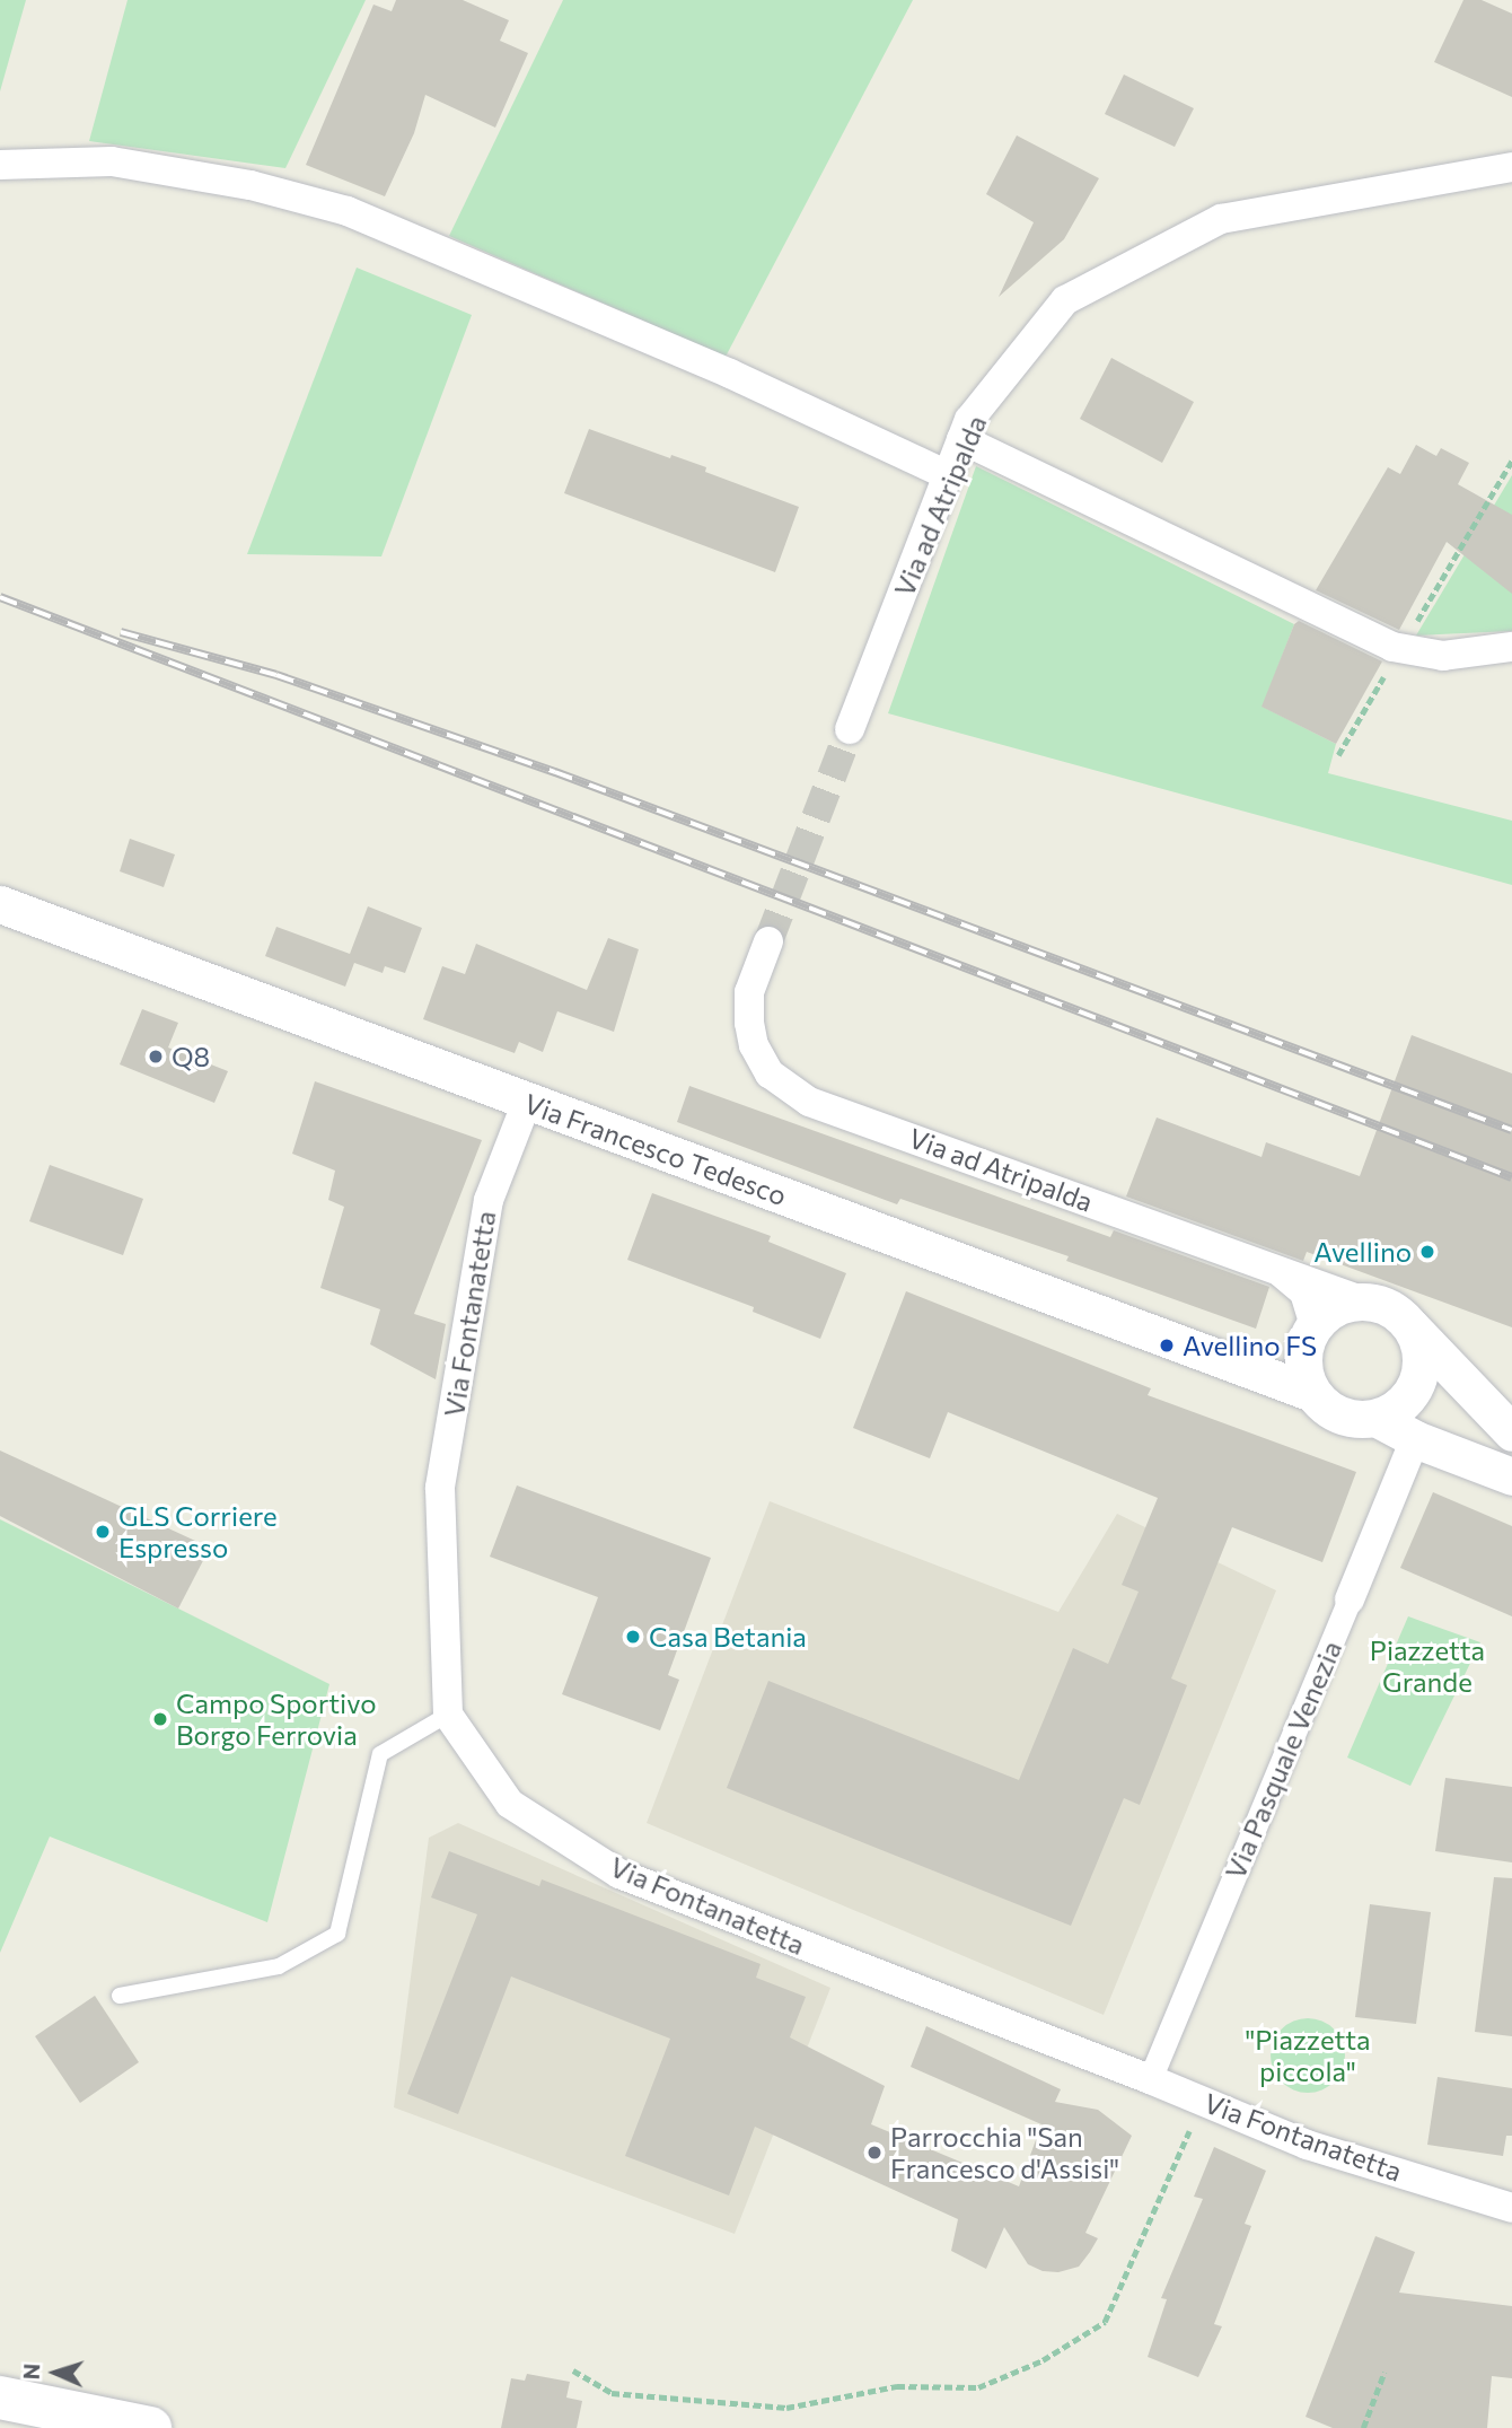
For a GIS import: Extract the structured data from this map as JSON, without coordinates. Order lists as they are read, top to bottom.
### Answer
{
  "streets": {
    "street": [
      "Via ad Atripalda",
      "Via Francesco Tedesco",
      "Via Fontanatetta",
      "Via Pasquale Venezia"
    ]
  },
  "crossings": [
    ["Via ad Atripalda", "Via Francesco Tedesco"],
    ["Via Francesco Tedesco", "Via Fontanatetta"],
    ["Via Fontanatetta", "Via Pasquale Venezia"]
  ],
  "parks": ["Piazzetta Grande", "\"Piazzetta piccola\""],
  "places": [
    "Q8",
    "Avellino",
    "Avellino FS",
    "GLS Corriere Espresso",
    "Casa Betania",
    "Campo Sportivo Borgo Ferrovia",
    "Parrocchia \"San Francesco d'Assisi\""
  ],
  "north": "left"
}
